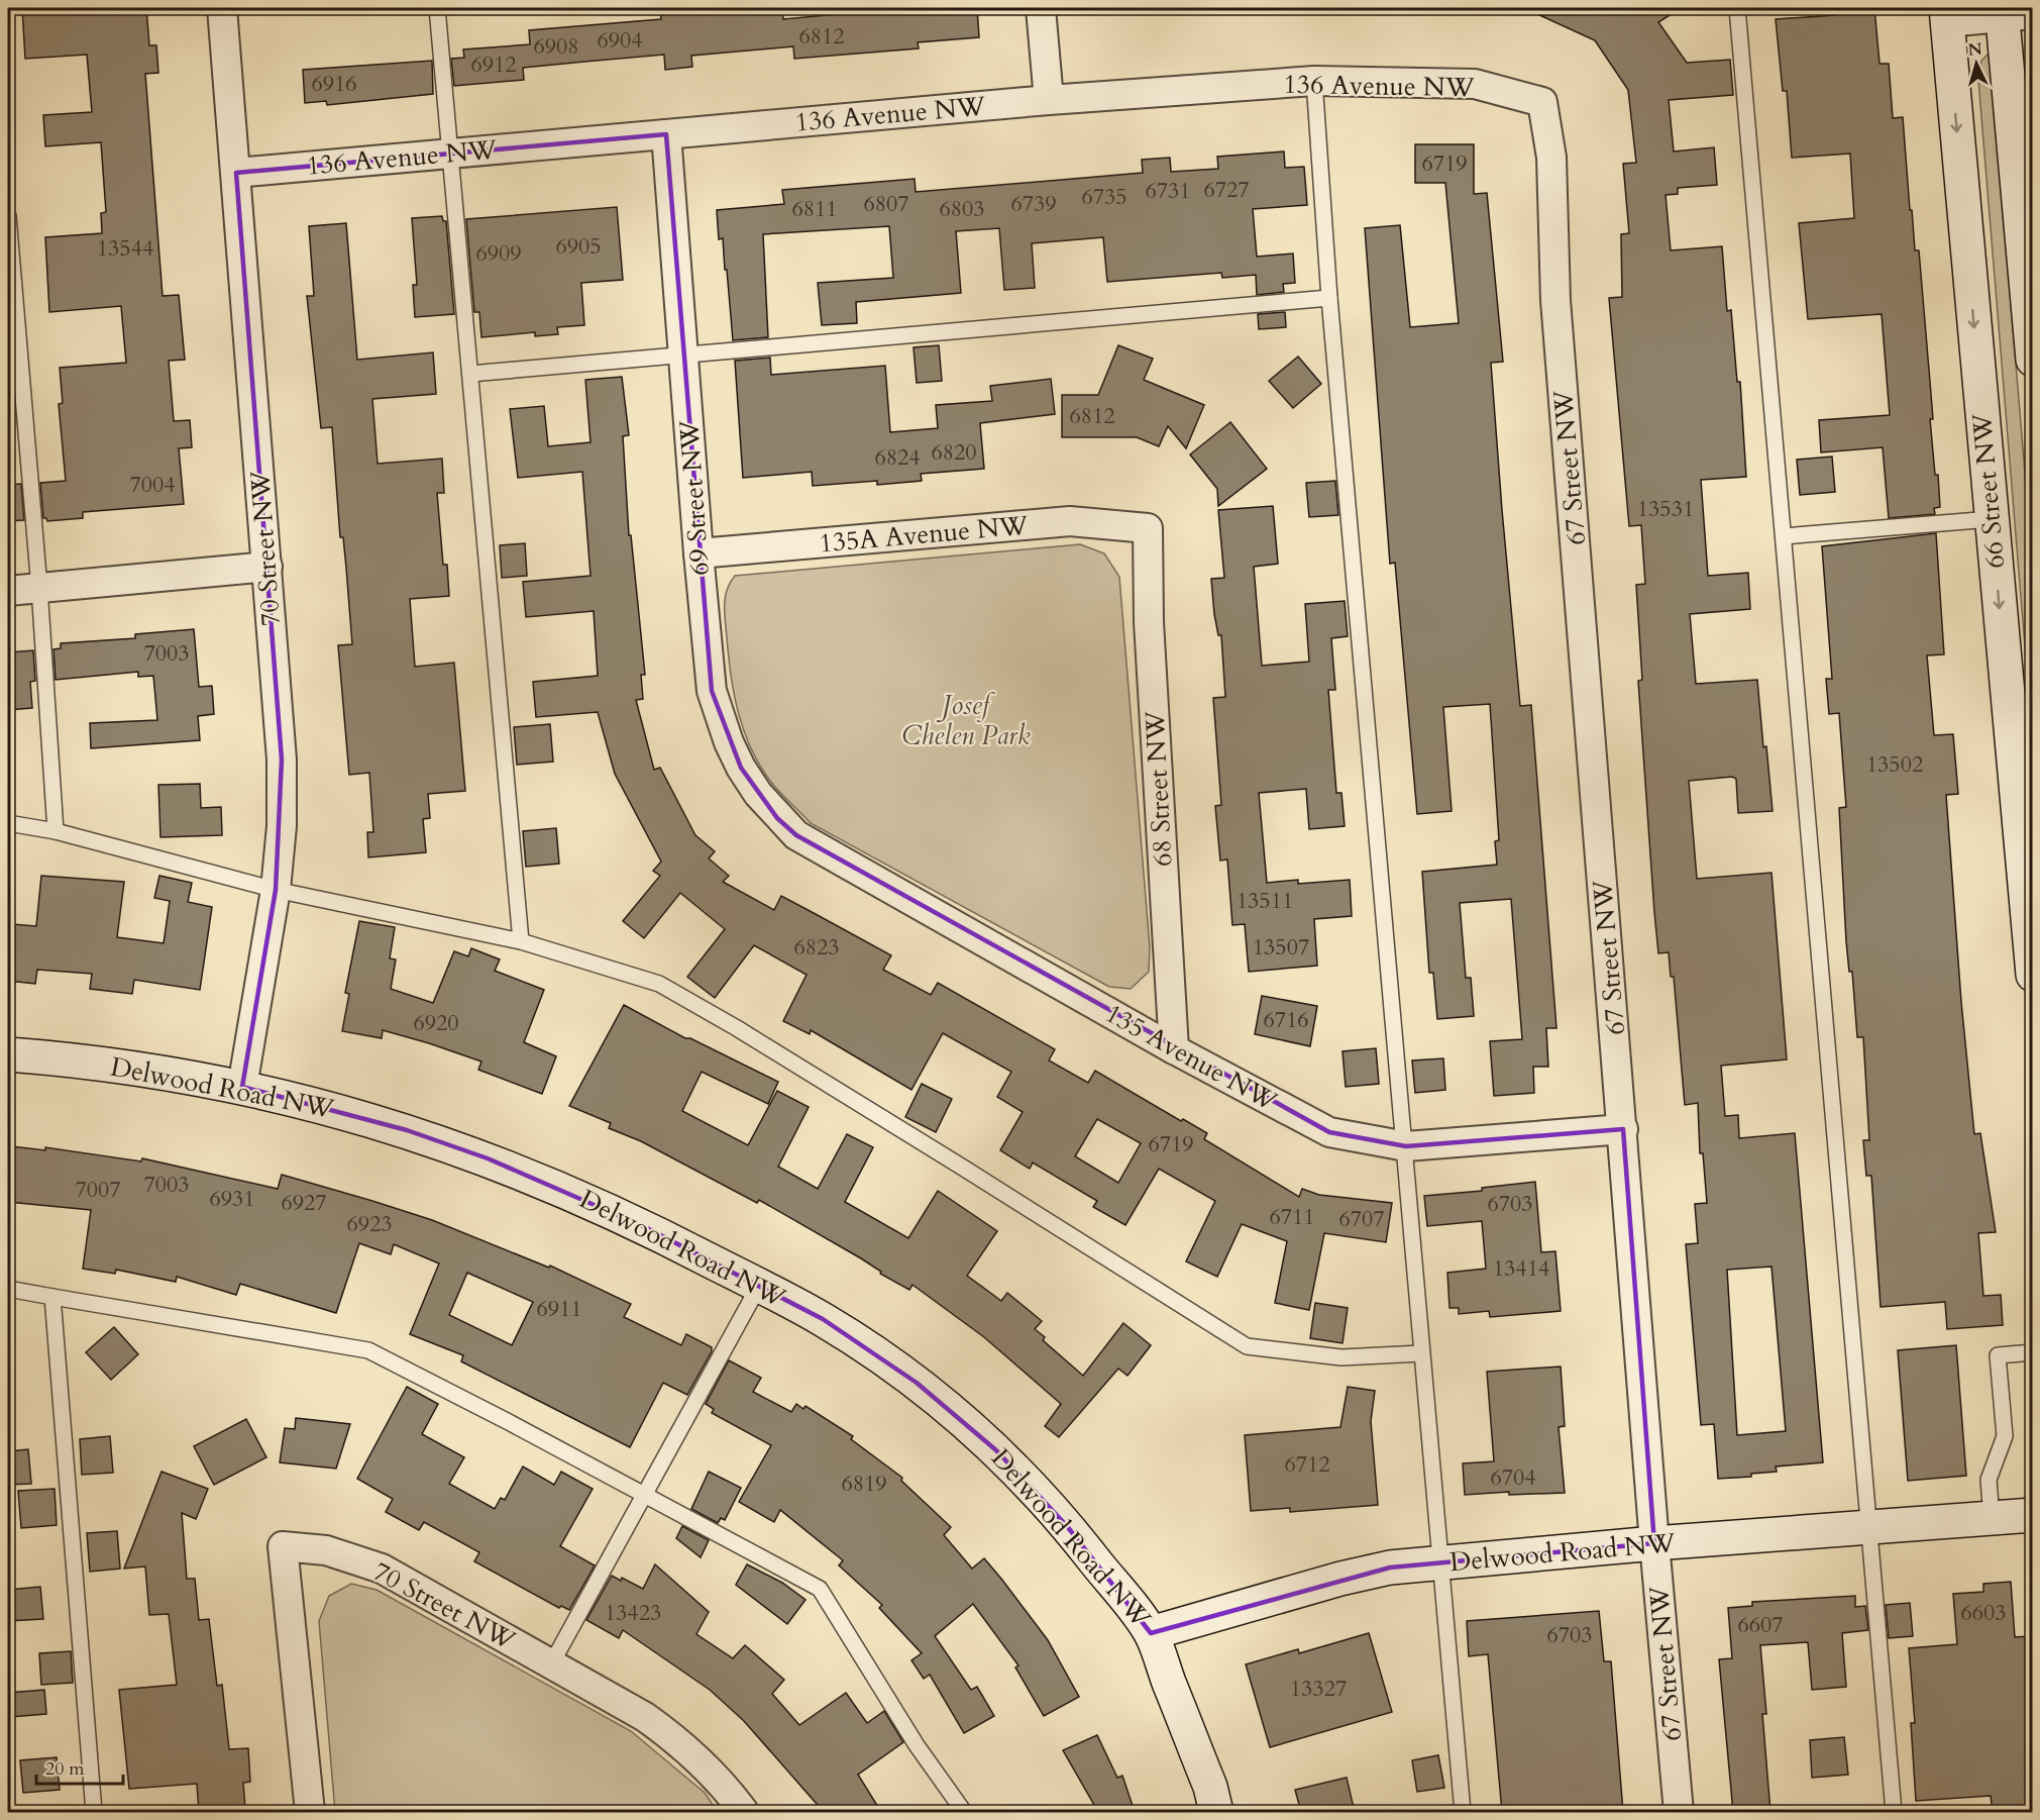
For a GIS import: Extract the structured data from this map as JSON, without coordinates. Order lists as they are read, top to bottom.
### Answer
{
  "streets": {
    "street": [
      "136 Avenue NW",
      "67 Street NW",
      "66 Street NW",
      "69 Street NW",
      "135A Avenue NW",
      "70 Street NW",
      "68 Street NW",
      "135 Avenue NW",
      "Delwood Road NW"
    ]
  },
  "crossings": [
    ["136 Avenue NW", "67 Street NW"],
    ["136 Avenue NW", "69 Street NW"],
    ["136 Avenue NW", "70 Street NW"],
    ["67 Street NW", "135 Avenue NW"],
    ["67 Street NW", "Delwood Road NW"],
    ["69 Street NW", "135A Avenue NW"],
    ["69 Street NW", "135 Avenue NW"],
    ["135A Avenue NW", "68 Street NW"],
    ["70 Street NW", "Delwood Road NW"],
    ["68 Street NW", "135 Avenue NW"]
  ],
  "parks": ["Josef Chelen Park"],
  "house_numbers": [
    "6812",
    "6904",
    "6908",
    "6912",
    "6916",
    "6719",
    "6727",
    "6731",
    "6735",
    "6807",
    "6739",
    "6811",
    "6803",
    "6905",
    "13544",
    "6909",
    "6812",
    "6820",
    "6824",
    "7004",
    "13531",
    "7003",
    "13502",
    "13511",
    "6823",
    "13507",
    "6716",
    "6920",
    "6719",
    "7003",
    "7007",
    "6931",
    "6927",
    "6703",
    "6711",
    "6707",
    "6923",
    "13414",
    "6911",
    "6712",
    "6704",
    "6819",
    "13423",
    "6603",
    "6607",
    "6703",
    "13327"
  ],
  "scale_bar": "20 m",
  "north": "top"
}
